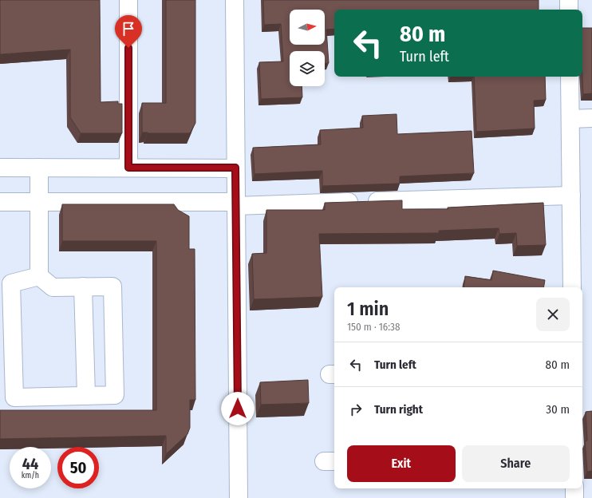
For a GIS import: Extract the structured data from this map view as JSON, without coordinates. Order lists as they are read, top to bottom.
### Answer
{
  "north": "right",
  "page": {
    "turn": ["80 m", "Turn left"],
    "heading": ["1 min", "150 m · 16:38"],
    "list": [
      {
        "name": "Turn left",
        "value": "80 m"
      },
      {
        "name": "Turn right",
        "value": "30 m"
      }
    ],
    "buttons": ["Exit", "Share"],
    "speed": "44 km/h",
    "limit": "50"
  }
}
